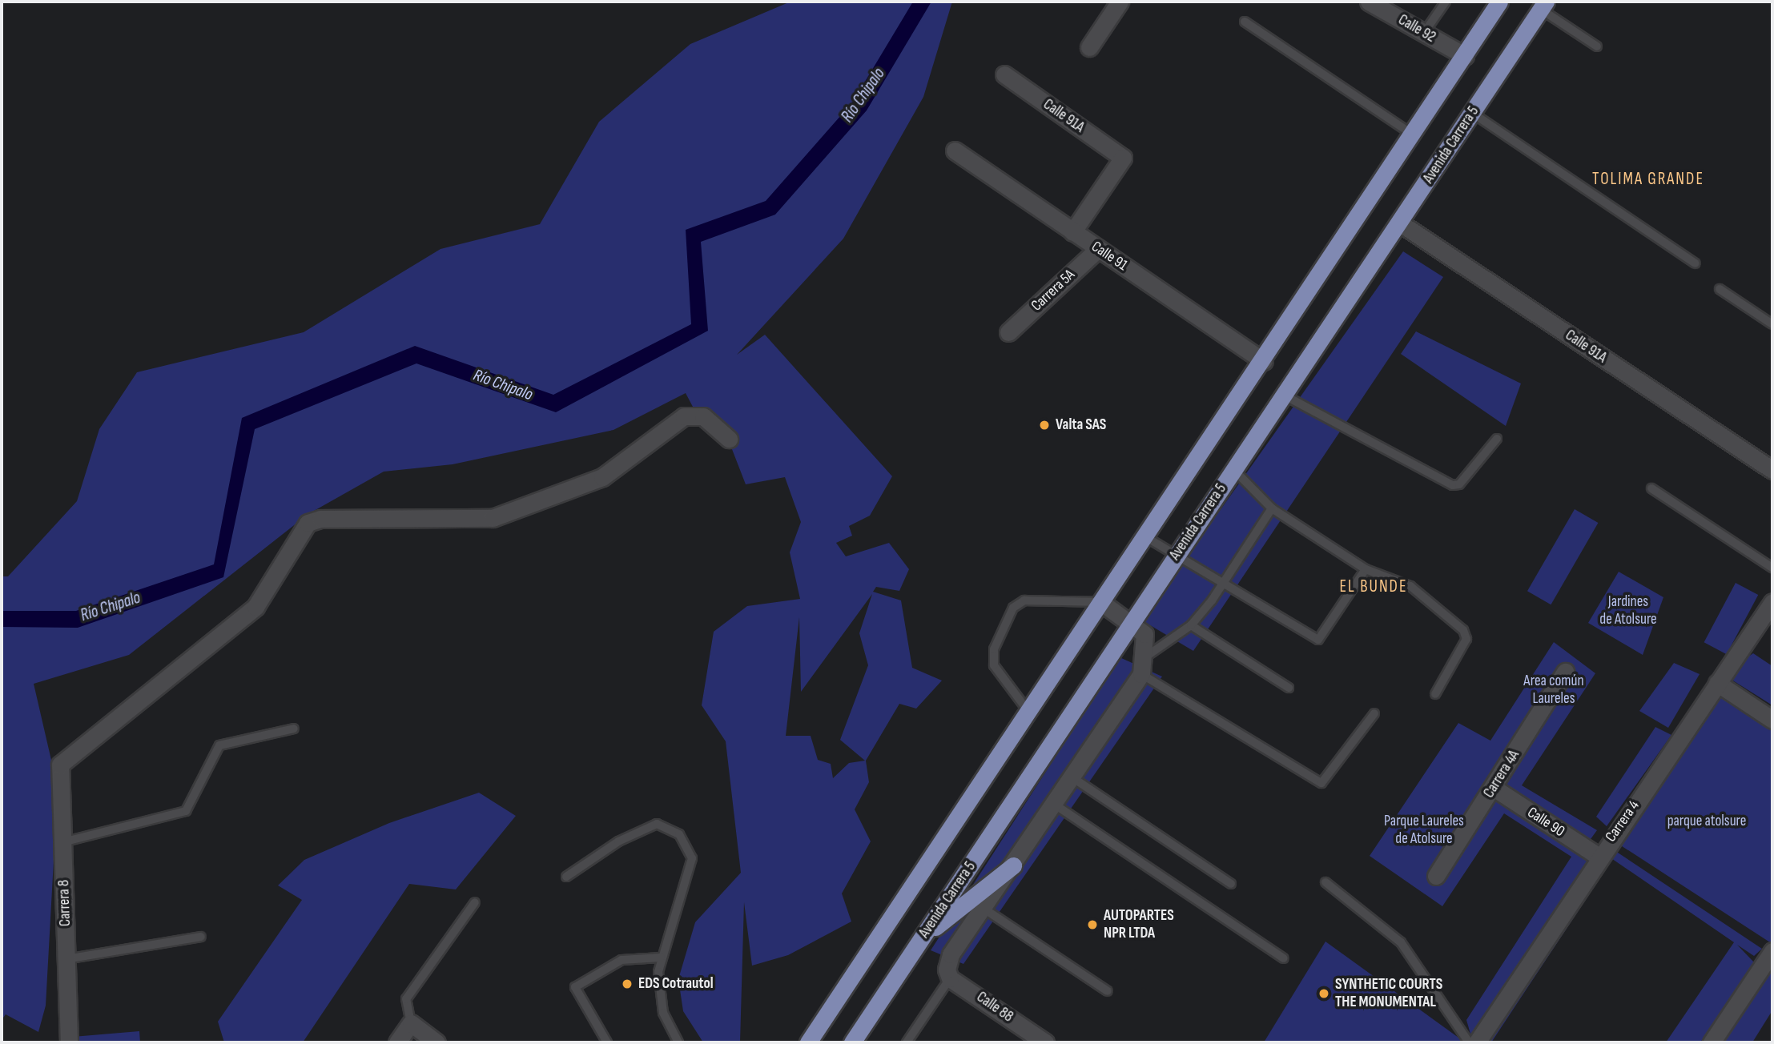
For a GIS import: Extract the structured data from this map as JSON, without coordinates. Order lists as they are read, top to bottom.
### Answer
{
  "streets": {
    "main road": ["Avenida Carrera 5"],
    "street": [
      "Calle 92",
      "Calle 91A",
      "Calle 91",
      "Carrera 5A",
      "Carrera 4A",
      "Carrera 4",
      "Calle 90",
      "Carrera 8",
      "Calle 88"
    ]
  },
  "crossings": [
    ["Calle 91A", "Avenida Carrera 5"],
    ["Calle 91A", "Calle 91"],
    ["Calle 91", "Carrera 5A"],
    ["Carrera 4A", "Calle 90"],
    ["Carrera 4", "Calle 90"]
  ],
  "districts": ["TOLIMA GRANDE", "EL BUNDE"],
  "water": ["Río Chipalo"],
  "parks": [
    "Jardines de Atolsure",
    "Area común Laureles",
    "Parque Laureles de Atolsure",
    "parque atolsure"
  ],
  "places": [
    "Valta SAS",
    "AUTOPARTES NPR LTDA",
    "EDS Cotrautol",
    "SYNTHETIC COURTS THE MONUMENTAL"
  ]
}
